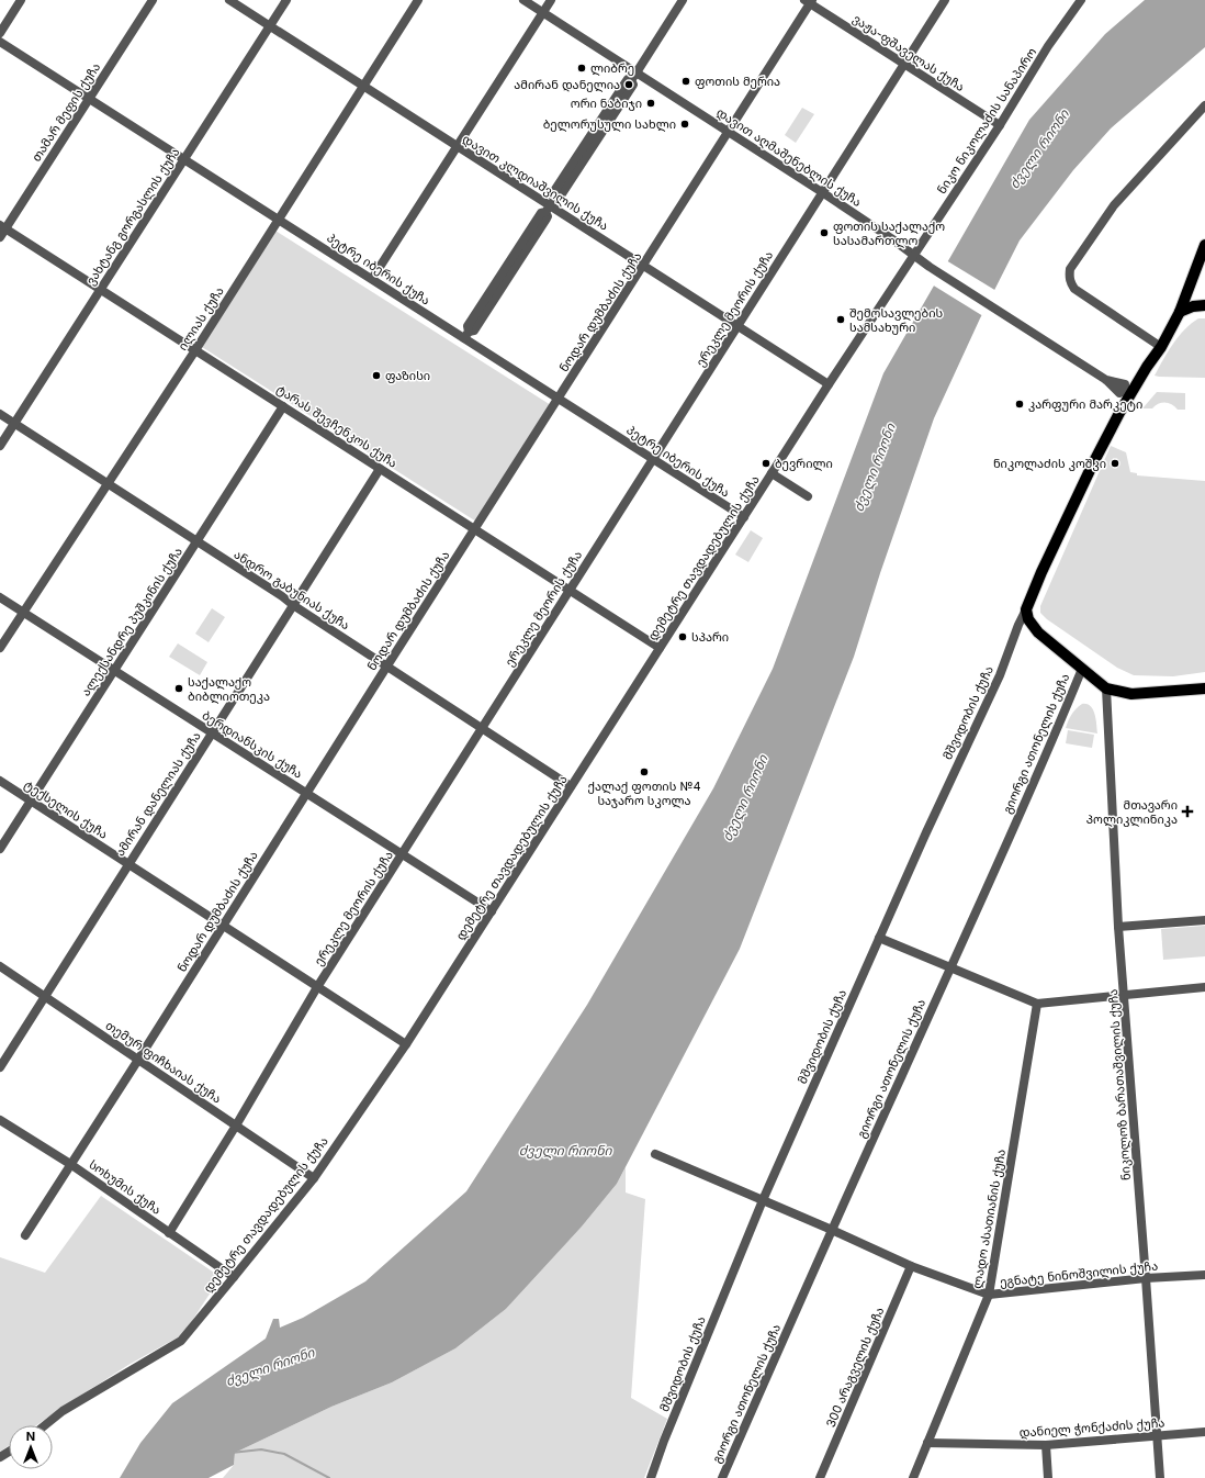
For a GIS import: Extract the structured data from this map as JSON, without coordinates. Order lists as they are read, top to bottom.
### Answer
{
  "streets": {
    "street": [
      "ვაჟა-ფშაველას ქუჩა",
      "თამარ მეფის ქუჩა",
      "ნიკო ნიკოლაძის სანაპირო",
      "დავით აღმაშენებლის ქუჩა",
      "დავით კლდიაშვილის ქუჩა",
      "ვახტანგ გორგასლის ქუჩა",
      "პეტრე იბერის ქუჩა",
      "ერეკლე მეორის ქუჩა",
      "ნოდარ დუმბაძის ქუჩა",
      "ილიას ქუჩა",
      "ტარას შევჩენკოს ქუჩა",
      "დემეტრე თავდადებულის ქუჩა",
      "ანდრო გაბუნიას ქუჩა",
      "ალექსანდრე პუშკინის ქუჩა",
      "მშვიდობის ქუჩა",
      "გიორგი ათონელის ქუჩა",
      "ბერდიანსკის ქუჩა",
      "ამირან დანელიას ქუჩა",
      "ტექსელის ქუჩა",
      "თემურ ფიჩხაიას ქუჩა",
      "ნიკოლოზ ბარათაშვილის ქუჩა",
      "სოხუმის ქუჩა",
      "ლადო ასათიანის ქუჩა",
      "ეგნატე ნინოშვილის ქუჩა",
      "300 არაგველის ქუჩა",
      "დანიელ ჭონქაძის ქუჩა"
    ]
  },
  "crossings": [
    ["ვაჟა-ფშაველას ქუჩა", "ნიკო ნიკოლაძის სანაპირო"],
    ["ვაჟა-ფშაველას ქუჩა", "ერეკლე მეორის ქუჩა"],
    ["ვაჟა-ფშაველას ქუჩა", "ნოდარ დუმბაძის ქუჩა"],
    ["თამარ მეფის ქუჩა", "პეტრე იბერის ქუჩა"],
    ["თამარ მეფის ქუჩა", "ტარას შევჩენკოს ქუჩა"],
    ["ნიკო ნიკოლაძის სანაპირო", "დავით აღმაშენებლის ქუჩა"],
    ["ნიკო ნიკოლაძის სანაპირო", "დემეტრე თავდადებულის ქუჩა"],
    ["დავით აღმაშენებლის ქუჩა", "ერეკლე მეორის ქუჩა"],
    ["დავით აღმაშენებლის ქუჩა", "ნოდარ დუმბაძის ქუჩა"],
    ["დავით აღმაშენებლის ქუჩა", "დემეტრე თავდადებულის ქუჩა"],
    ["დავით კლდიაშვილის ქუჩა", "ვახტანგ გორგასლის ქუჩა"],
    ["დავით კლდიაშვილის ქუჩა", "ერეკლე მეორის ქუჩა"],
    ["დავით კლდიაშვილის ქუჩა", "ნოდარ დუმბაძის ქუჩა"],
    ["დავით კლდიაშვილის ქუჩა", "ილიას ქუჩა"],
    ["დავით კლდიაშვილის ქუჩა", "დემეტრე თავდადებულის ქუჩა"],
    ["ვახტანგ გორგასლის ქუჩა", "პეტრე იბერის ქუჩა"],
    ["ვახტანგ გორგასლის ქუჩა", "ტარას შევჩენკოს ქუჩა"],
    ["ვახტანგ გორგასლის ქუჩა", "ანდრო გაბუნიას ქუჩა"],
    ["პეტრე იბერის ქუჩა", "ერეკლე მეორის ქუჩა"],
    ["პეტრე იბერის ქუჩა", "ნოდარ დუმბაძის ქუჩა"],
    ["პეტრე იბერის ქუჩა", "ილიას ქუჩა"],
    ["პეტრე იბერის ქუჩა", "დემეტრე თავდადებულის ქუჩა"],
    ["ერეკლე მეორის ქუჩა", "ტარას შევჩენკოს ქუჩა"],
    ["ერეკლე მეორის ქუჩა", "ანდრო გაბუნიას ქუჩა"],
    ["ერეკლე მეორის ქუჩა", "ბერდიანსკის ქუჩა"],
    ["ერეკლე მეორის ქუჩა", "ტექსელის ქუჩა"],
    ["ერეკლე მეორის ქუჩა", "თემურ ფიჩხაიას ქუჩა"],
    ["ერეკლე მეორის ქუჩა", "სოხუმის ქუჩა"],
    ["ნოდარ დუმბაძის ქუჩა", "ტარას შევჩენკოს ქუჩა"],
    ["ნოდარ დუმბაძის ქუჩა", "ანდრო გაბუნიას ქუჩა"],
    ["ნოდარ დუმბაძის ქუჩა", "ბერდიანსკის ქუჩა"],
    ["ნოდარ დუმბაძის ქუჩა", "ტექსელის ქუჩა"],
    ["ნოდარ დუმბაძის ქუჩა", "თემურ ფიჩხაიას ქუჩა"],
    ["ნოდარ დუმბაძის ქუჩა", "სოხუმის ქუჩა"],
    ["ილიას ქუჩა", "ტარას შევჩენკოს ქუჩა"],
    ["ილიას ქუჩა", "ანდრო გაბუნიას ქუჩა"],
    ["ილიას ქუჩა", "ბერდიანსკის ქუჩა"],
    ["ტარას შევჩენკოს ქუჩა", "დემეტრე თავდადებულის ქუჩა"],
    ["ტარას შევჩენკოს ქუჩა", "ალექსანდრე პუშკინის ქუჩა"],
    ["ტარას შევჩენკოს ქუჩა", "ამირან დანელიას ქუჩა"],
    ["დემეტრე თავდადებულის ქუჩა", "ანდრო გაბუნიას ქუჩა"],
    ["დემეტრე თავდადებულის ქუჩა", "ბერდიანსკის ქუჩა"],
    ["დემეტრე თავდადებულის ქუჩა", "ტექსელის ქუჩა"],
    ["დემეტრე თავდადებულის ქუჩა", "თემურ ფიჩხაიას ქუჩა"],
    ["დემეტრე თავდადებულის ქუჩა", "სოხუმის ქუჩა"],
    ["ანდრო გაბუნიას ქუჩა", "ალექსანდრე პუშკინის ქუჩა"],
    ["ანდრო გაბუნიას ქუჩა", "ამირან დანელიას ქუჩა"],
    ["ალექსანდრე პუშკინის ქუჩა", "ბერდიანსკის ქუჩა"],
    ["ალექსანდრე პუშკინის ქუჩა", "ტექსელის ქუჩა"],
    ["მშვიდობის ქუჩა", "ეგნატე ნინოშვილის ქუჩა"],
    ["გიორგი ათონელის ქუჩა", "ეგნატე ნინოშვილის ქუჩა"],
    ["ბერდიანსკის ქუჩა", "ამირან დანელიას ქუჩა"],
    ["ამირან დანელიას ქუჩა", "ტექსელის ქუჩა"],
    ["ამირან დანელიას ქუჩა", "თემურ ფიჩხაიას ქუჩა"],
    ["ნიკოლოზ ბარათაშვილის ქუჩა", "ეგნატე ნინოშვილის ქუჩა"],
    ["ნიკოლოზ ბარათაშვილის ქუჩა", "დანიელ ჭონქაძის ქუჩა"],
    ["ლადო ასათიანის ქუჩა", "ეგნატე ნინოშვილის ქუჩა"],
    ["ლადო ასათიანის ქუჩა", "დანიელ ჭონქაძის ქუჩა"],
    ["ეგნატე ნინოშვილის ქუჩა", "300 არაგველის ქუჩა"]
  ],
  "water": ["ძველი რიონი"],
  "places": {
    "other": [
      "ლიბრე",
      "ფოთის მერია",
      "ამირან დანელია",
      "ორი ნაბიჯი",
      "ბელორუსული სახლი",
      "ფოთის საქალაქო სასამართლო",
      "შემოსავლების სამსახური",
      "ფაზისი",
      "კარფური მარკეტი",
      "ბევრილი",
      "ნიკოლაძის კოშკი",
      "სპარი",
      "საქალაქო ბიბლიოთეკა",
      "ქალაქ ფოთის №4 საჯარო სკოლა"
    ],
    "health": ["მთავარი პოლიკლინიკა"]
  },
  "north": "top"
}
